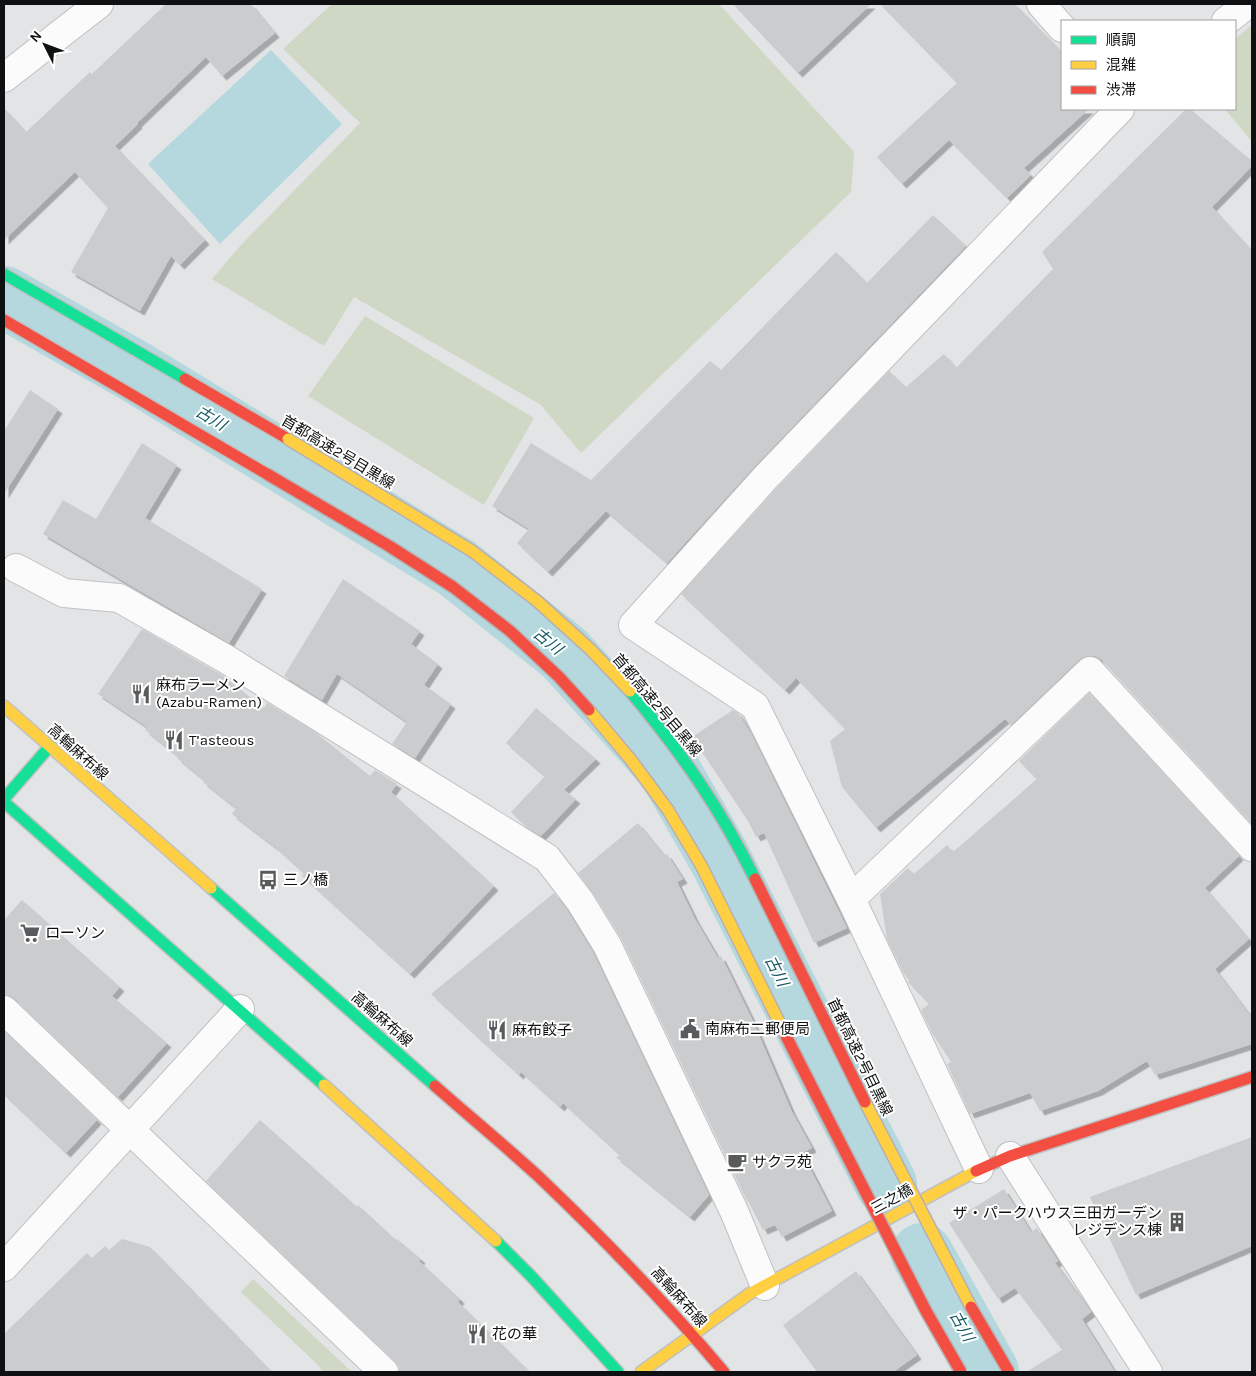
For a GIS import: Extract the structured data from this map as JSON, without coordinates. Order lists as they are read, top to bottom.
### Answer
{
  "streets": {
    "main road": ["首都高速2号目黒線", "高輪麻布線", "三之橋"]
  },
  "crossings": [
    ["高輪麻布線", "三之橋"]
  ],
  "water": ["古川"],
  "places": {
    "restaurant": [
      "麻布ラーメン (Azabu-Ramen)",
      "T’asteous",
      "麻布餃子",
      "花の華"
    ],
    "bus stop": ["三ノ橋"],
    "supermarket": ["ローソン"],
    "public building": ["南麻布二郵便局"],
    "cafe": ["サクラ苑"],
    "building": ["ザ・パークハウス三田ガーデン レジデンス棟"]
  },
  "legend": ["順調", "混雑", "渋滞"],
  "north": "top left"
}
